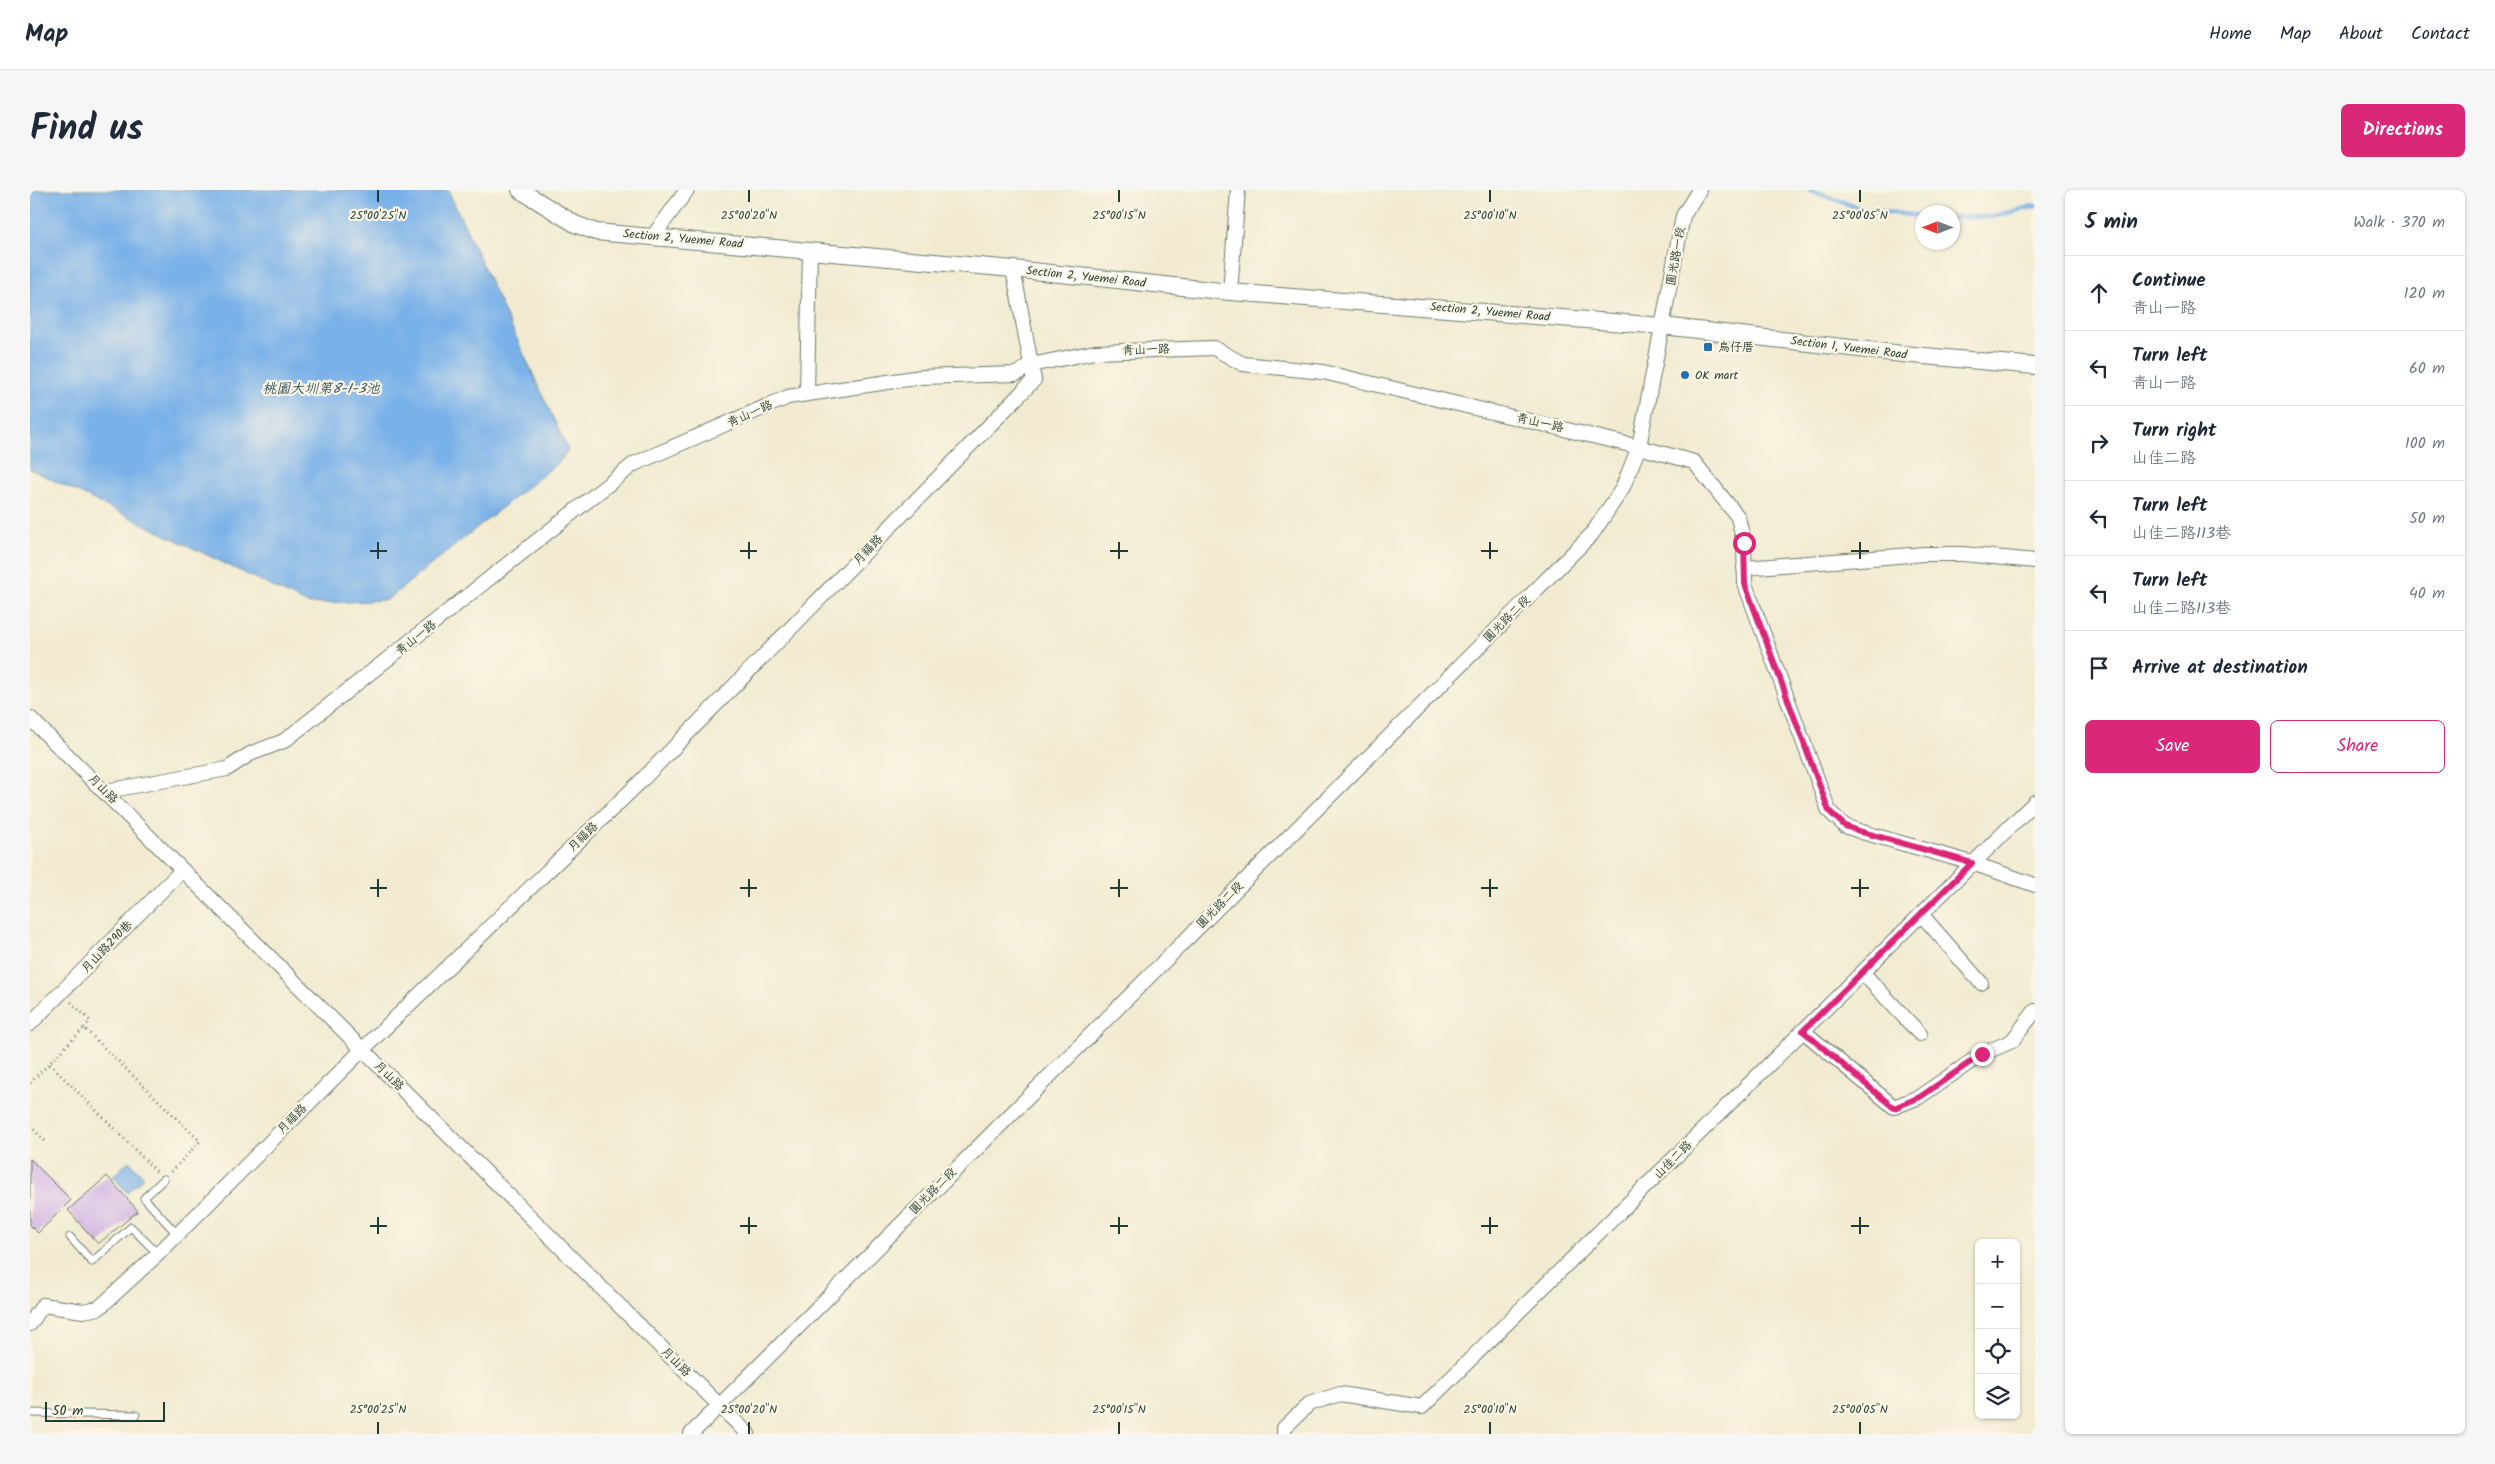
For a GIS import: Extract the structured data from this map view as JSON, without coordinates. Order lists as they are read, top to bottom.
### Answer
{
  "streets": {
    "street": [
      "Section 2, Yuemei Road",
      "圓光路一段",
      "Section 1, Yuemei Road",
      "青山一路",
      "月福路",
      "圓光路二段",
      "月山路",
      "月山路290巷",
      "山佳二路"
    ]
  },
  "crossings": [
    ["Section 2, Yuemei Road", "圓光路一段"],
    ["Section 2, Yuemei Road", "Section 1, Yuemei Road"],
    ["Section 2, Yuemei Road", "月福路"],
    ["Section 2, Yuemei Road", "圓光路二段"],
    ["圓光路一段", "Section 1, Yuemei Road"],
    ["圓光路一段", "圓光路二段"],
    ["Section 1, Yuemei Road", "圓光路二段"],
    ["青山一路", "月福路"],
    ["青山一路", "圓光路二段"],
    ["青山一路", "月山路"],
    ["青山一路", "山佳二路"],
    ["月福路", "月山路"],
    ["圓光路二段", "月山路"],
    ["月山路", "月山路290巷"]
  ],
  "water": ["桃園大圳第8-1-3池"],
  "places": {
    "transit": ["烏仔厝"],
    "other": ["OK mart"]
  },
  "scale_bar": "50 m",
  "north": "left",
  "page": {
    "header": "Map",
    "nav": [
      "Home",
      "Map",
      "About",
      "Contact"
    ],
    "title": "Find us",
    "buttons": [
      "Directions",
      ["Save", "Share"]
    ],
    "heading": ["5 min", "Walk · 370 m"],
    "list": [
      ["Continue", "青山一路", "120 m"],
      ["Turn left", "青山一路", "60 m"],
      ["Turn right", "山佳二路", "100 m"],
      ["Turn left", "山佳二路113巷", "50 m"],
      ["Turn left", "山佳二路113巷", "40 m"],
      "Arrive at destination"
    ],
    "map_buttons": ["+", "−"],
    "scale": "50 m"
  },
  "coordinates": [
    "25°00'25\"N",
    "25°00'20\"N",
    "25°00'15\"N",
    "25°00'10\"N",
    "25°00'05\"N"
  ]
}
